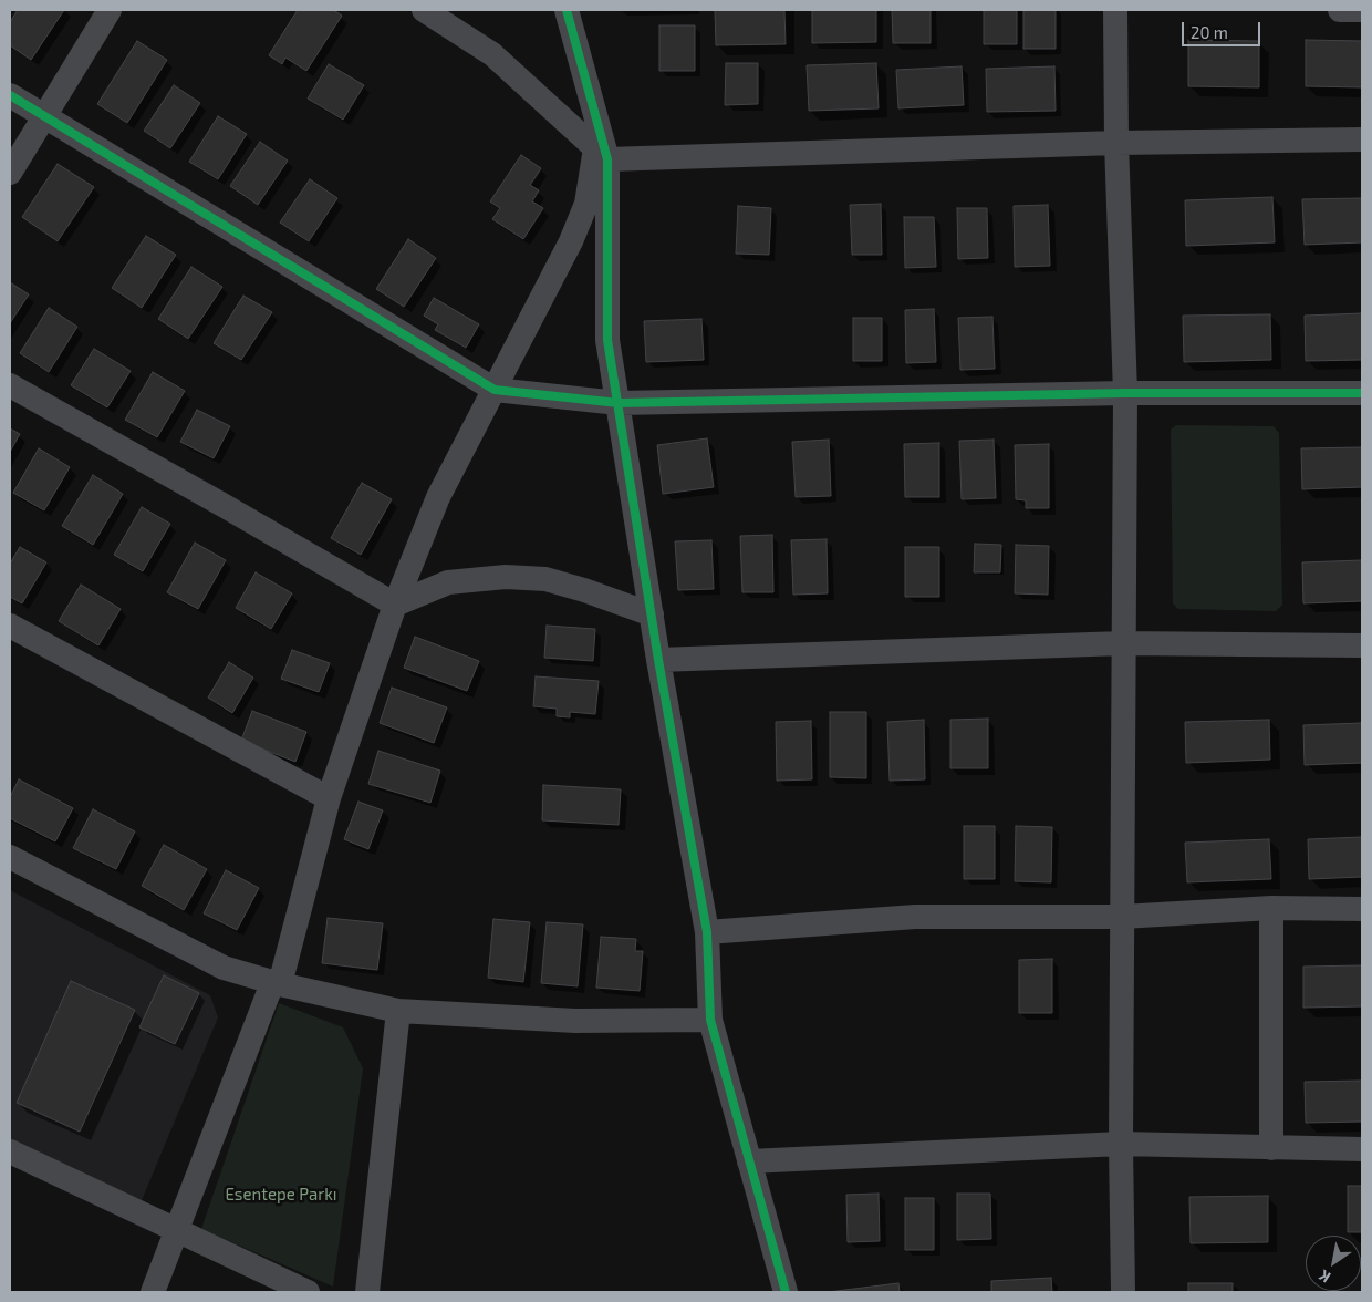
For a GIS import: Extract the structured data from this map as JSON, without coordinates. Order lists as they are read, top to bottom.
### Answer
{
  "parks": ["Esentepe Parkı"],
  "scale_bar": "20 m",
  "north": "bottom left"
}
